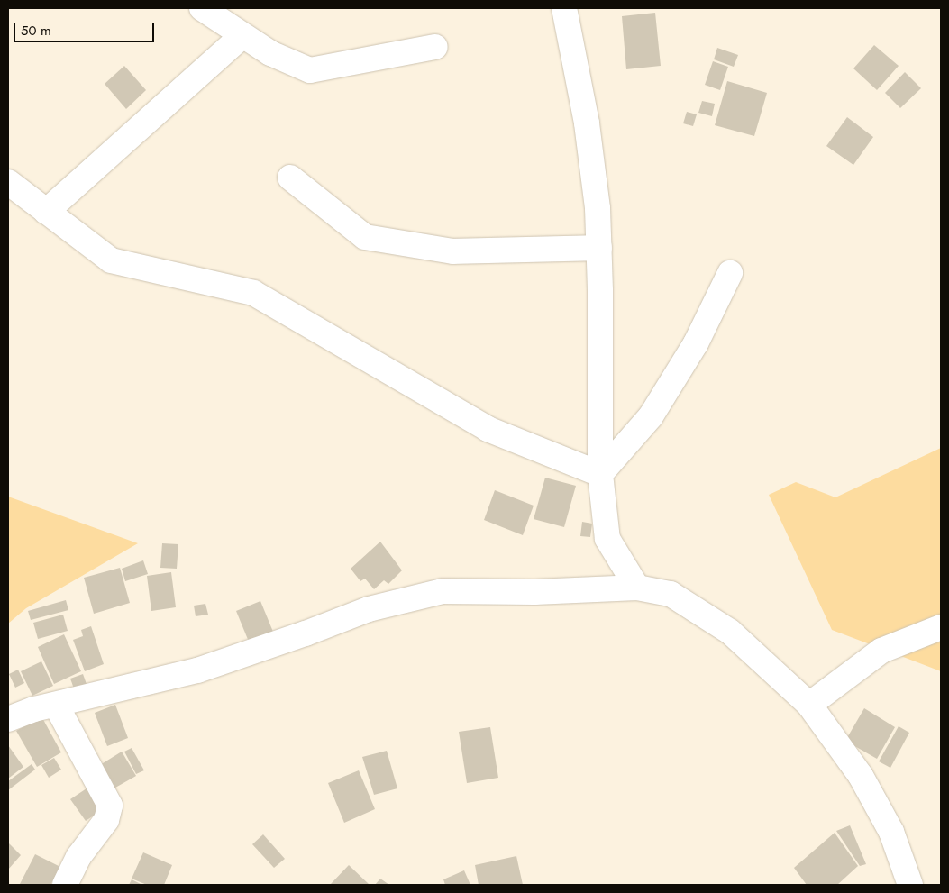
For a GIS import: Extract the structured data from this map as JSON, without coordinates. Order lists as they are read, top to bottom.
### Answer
{
  "scale_bar": "50 m"
}
